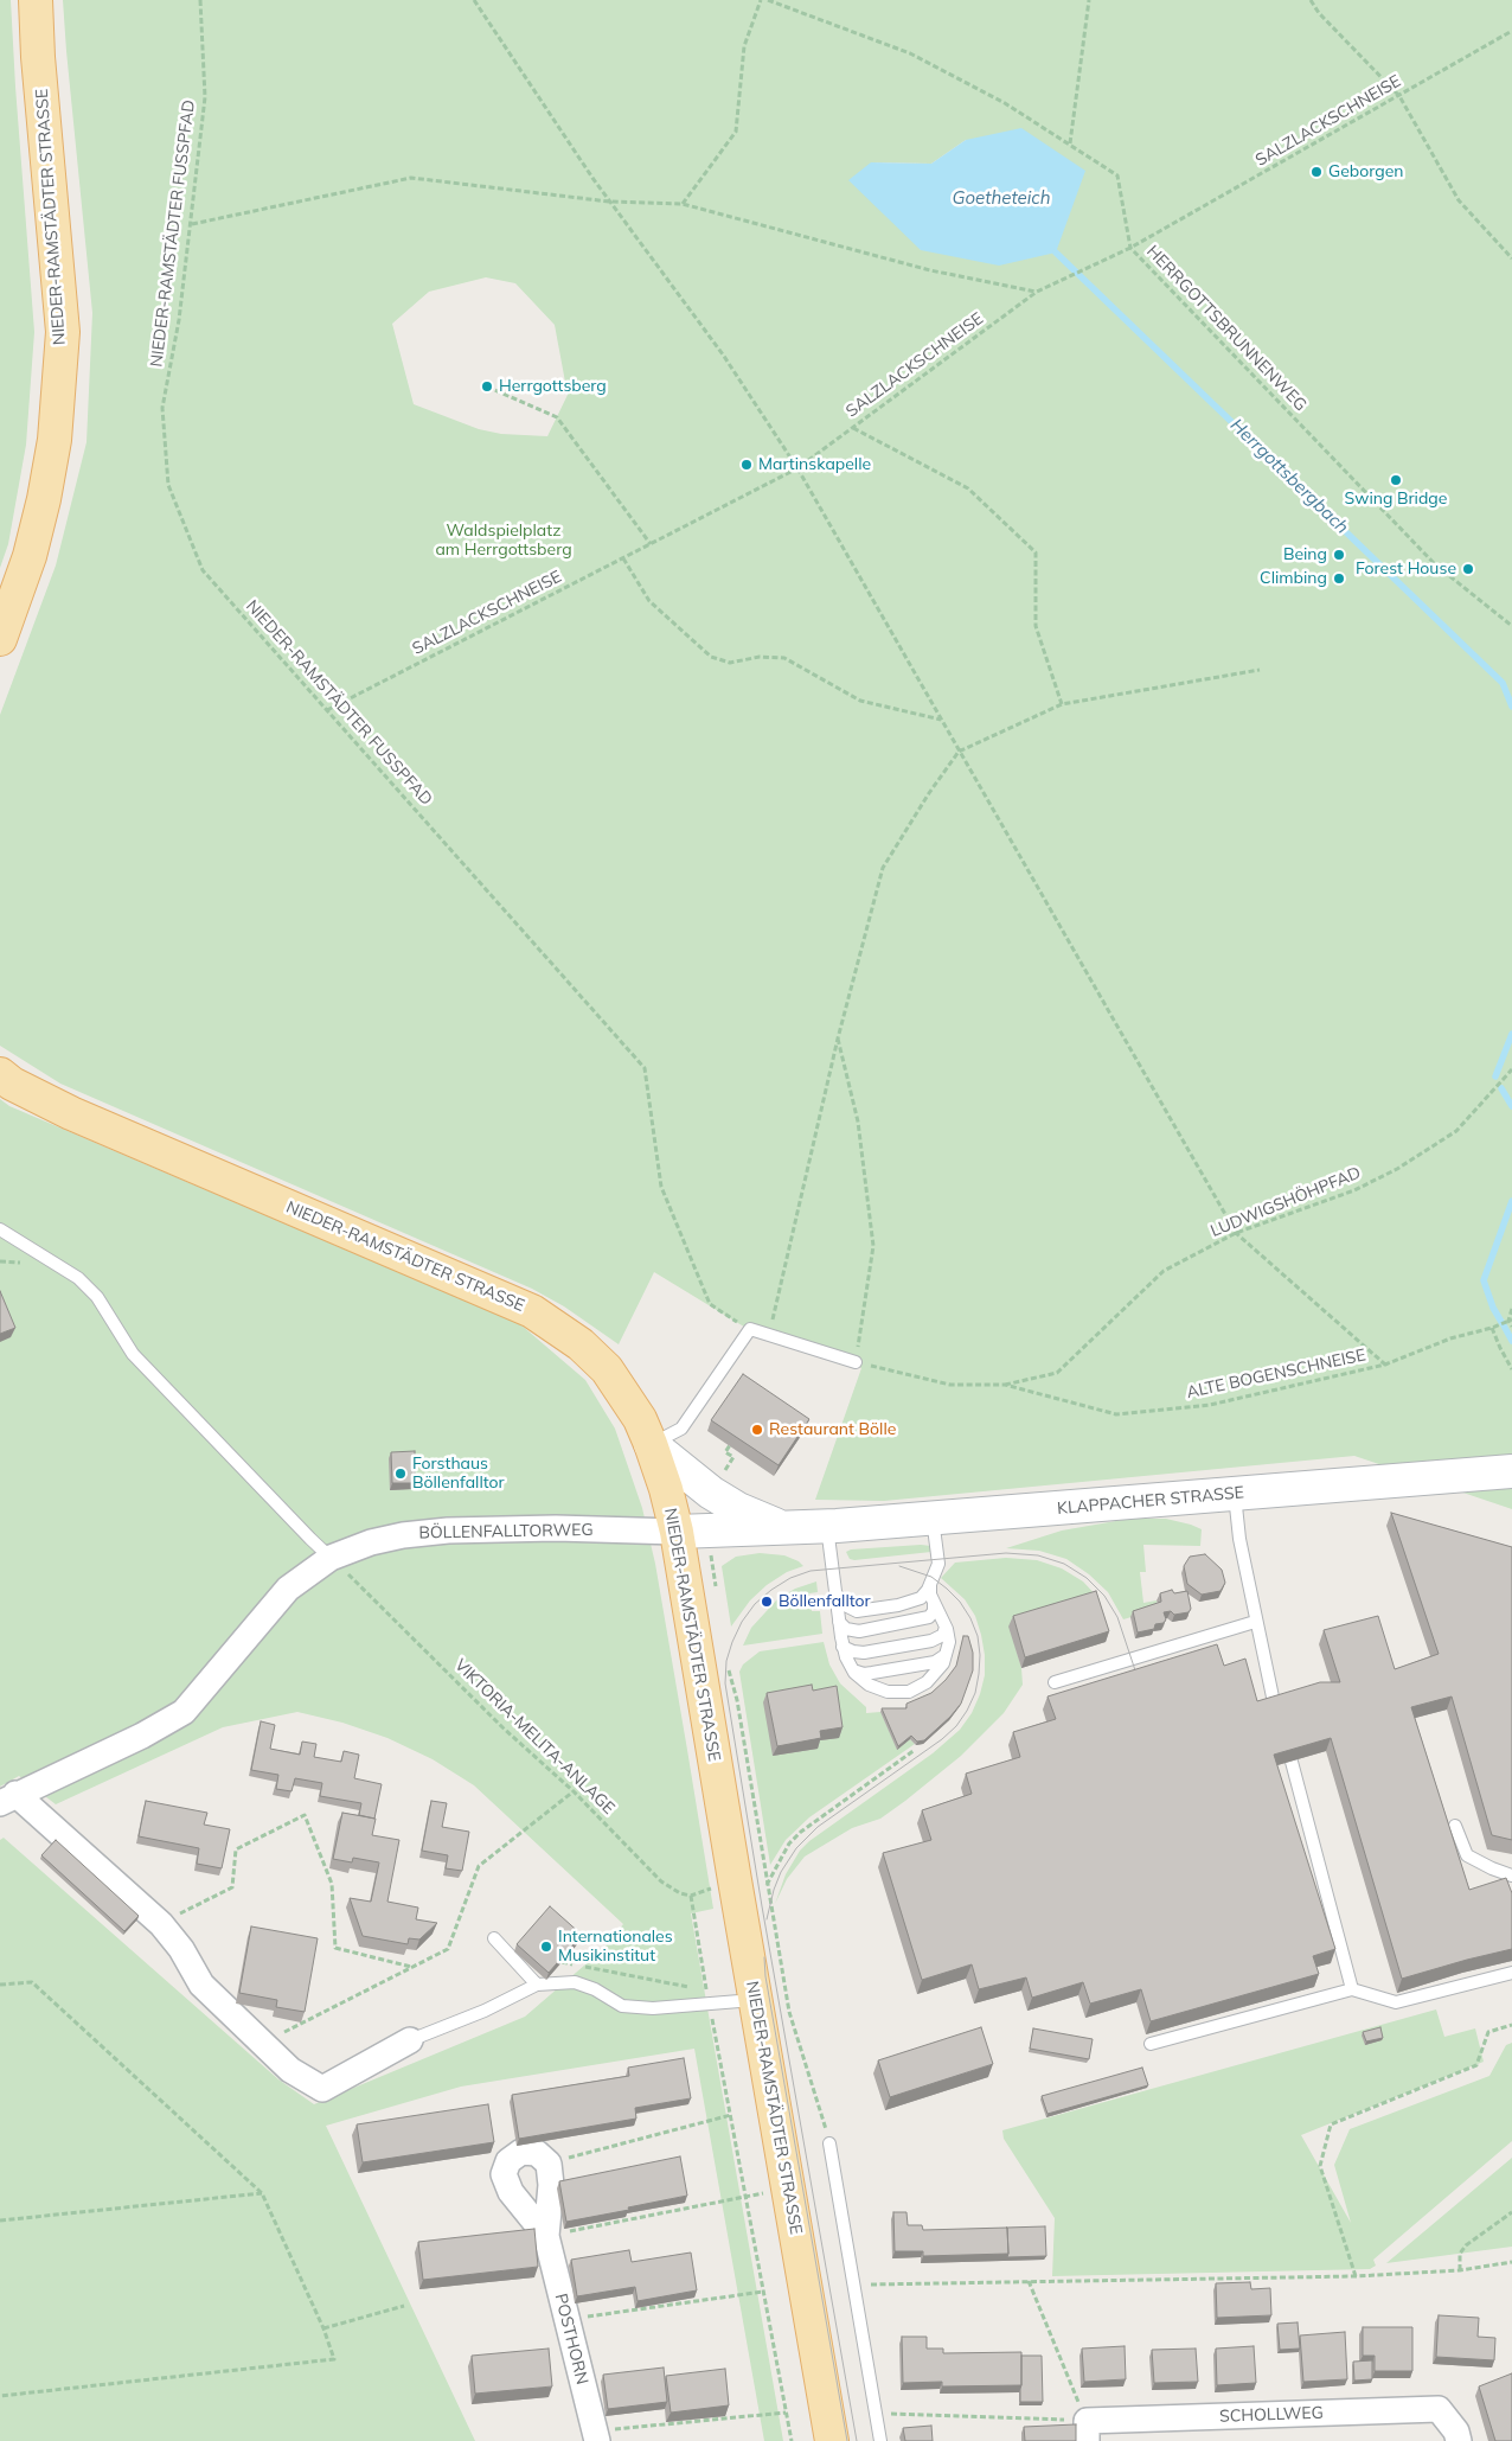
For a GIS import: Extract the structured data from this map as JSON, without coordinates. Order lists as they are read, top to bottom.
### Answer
{
  "streets": {
    "main road": ["NIEDER-RAMSTÄDTER STRASSE", "KLAPPACHER STRASSE"],
    "street": ["BÖLLENFALLTORWEG", "POSTHORN", "SCHOLLWEG"],
    "path": [
      "SALZLACKSCHNEISE",
      "NIEDER-RAMSTÄDTER FUSSPFAD",
      "HERRGOTTSBRUNNENWEG",
      "LUDWIGSHÖHPFAD",
      "ALTE BOGENSCHNEISE",
      "VIKTORIA-MELITA-ANLAGE"
    ]
  },
  "crossings": [
    ["SALZLACKSCHNEISE", "NIEDER-RAMSTÄDTER FUSSPFAD"],
    ["SALZLACKSCHNEISE", "HERRGOTTSBRUNNENWEG"],
    ["NIEDER-RAMSTÄDTER STRASSE", "KLAPPACHER STRASSE"],
    ["NIEDER-RAMSTÄDTER STRASSE", "BÖLLENFALLTORWEG"],
    ["LUDWIGSHÖHPFAD", "ALTE BOGENSCHNEISE"],
    ["KLAPPACHER STRASSE", "BÖLLENFALLTORWEG"],
    ["BÖLLENFALLTORWEG", "VIKTORIA-MELITA-ANLAGE"]
  ],
  "water": ["Goetheteich", "Herrgottsbergbach"],
  "parks": ["Waldspielplatz am Herrgottsberg"],
  "places": [
    "Geborgen",
    "Herrgottsberg",
    "Martinskapelle",
    "Swing Bridge",
    "Being",
    "Forest House",
    "Climbing",
    "Restaurant Bölle",
    "Forsthaus Böllenfalltor",
    "Böllenfalltor",
    "Internationales Musikinstitut"
  ]
}
